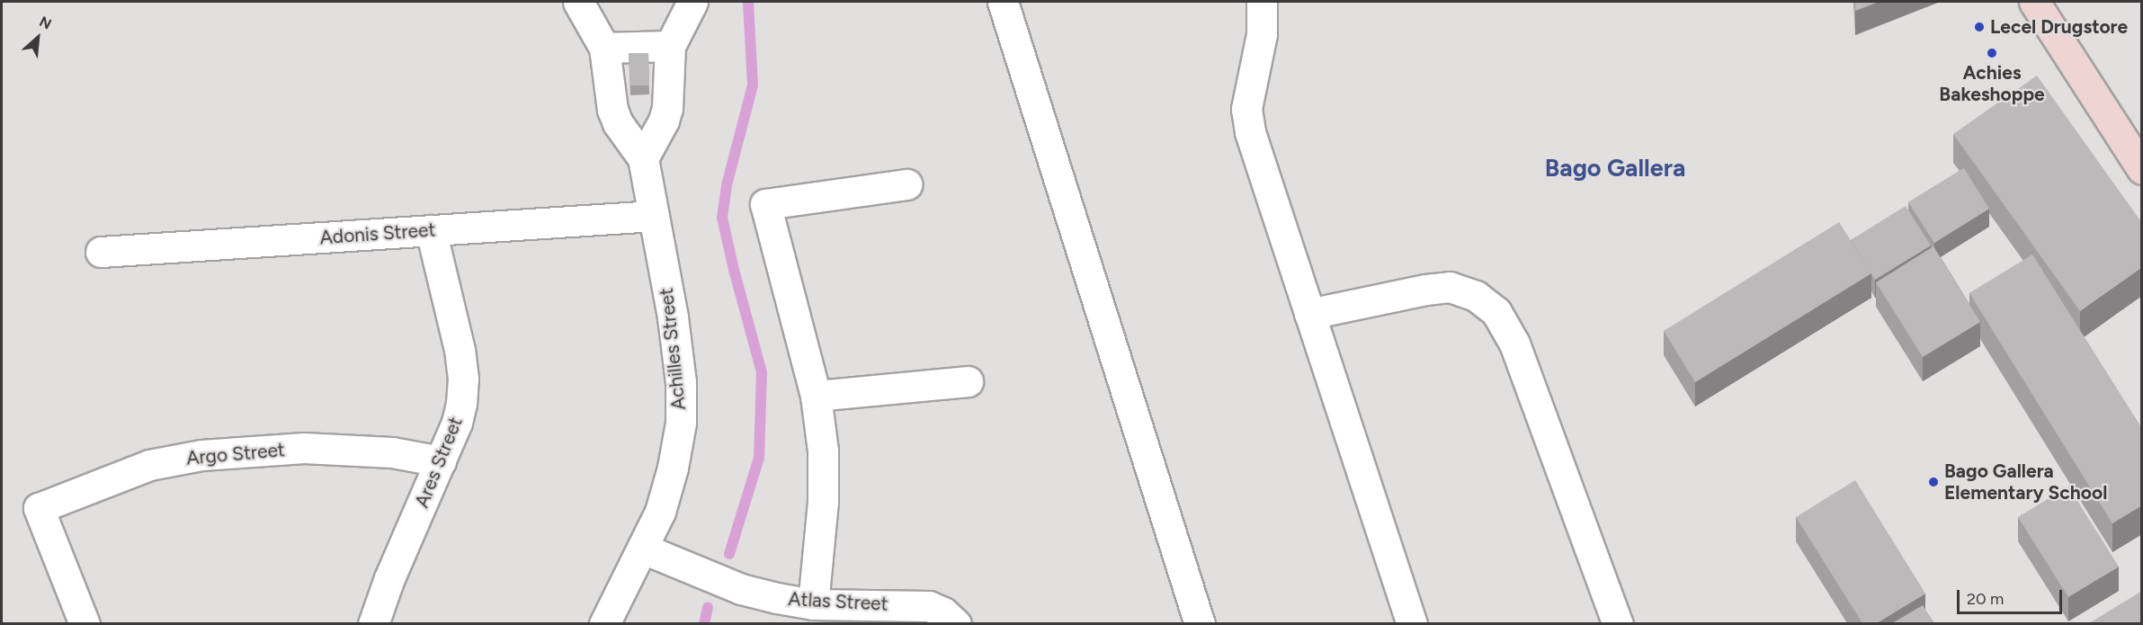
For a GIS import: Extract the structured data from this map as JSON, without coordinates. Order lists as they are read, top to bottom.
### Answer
{
  "streets": {
    "street": [
      "Adonis Street",
      "Achilles Street",
      "Argo Street",
      "Ares Street",
      "Atlas Street"
    ]
  },
  "crossings": [
    ["Adonis Street", "Achilles Street"],
    ["Adonis Street", "Ares Street"],
    ["Achilles Street", "Atlas Street"],
    ["Argo Street", "Ares Street"]
  ],
  "districts": ["Bago Gallera"],
  "places": ["Lecel Drugstore", "Achies Bakeshoppe", "Bago Gallera Elementary School"],
  "scale_bar": "20 m",
  "north": "top right"
}
